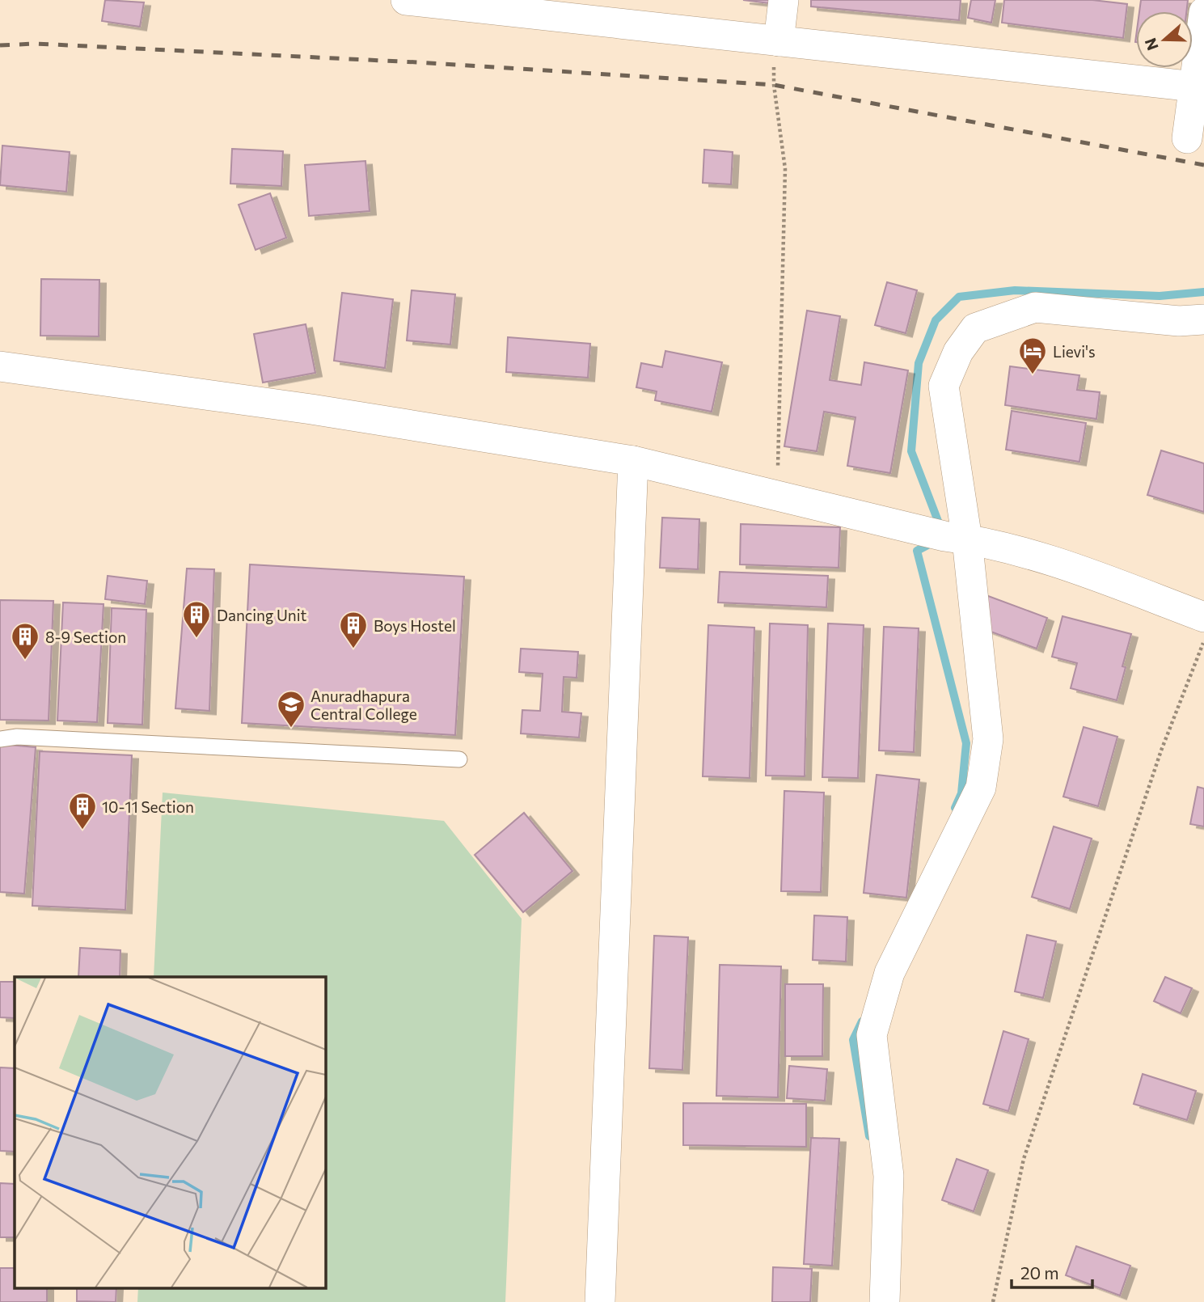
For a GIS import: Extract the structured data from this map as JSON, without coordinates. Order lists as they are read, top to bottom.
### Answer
{
  "places": {
    "hotel": ["Lievi's"],
    "building": [
      "Dancing Unit",
      "Boys Hostel",
      "8-9 Section",
      "10-11 Section"
    ],
    "school or university": ["Anuradhapura Central College"]
  },
  "scale_bar": "20 m",
  "north": "left"
}
